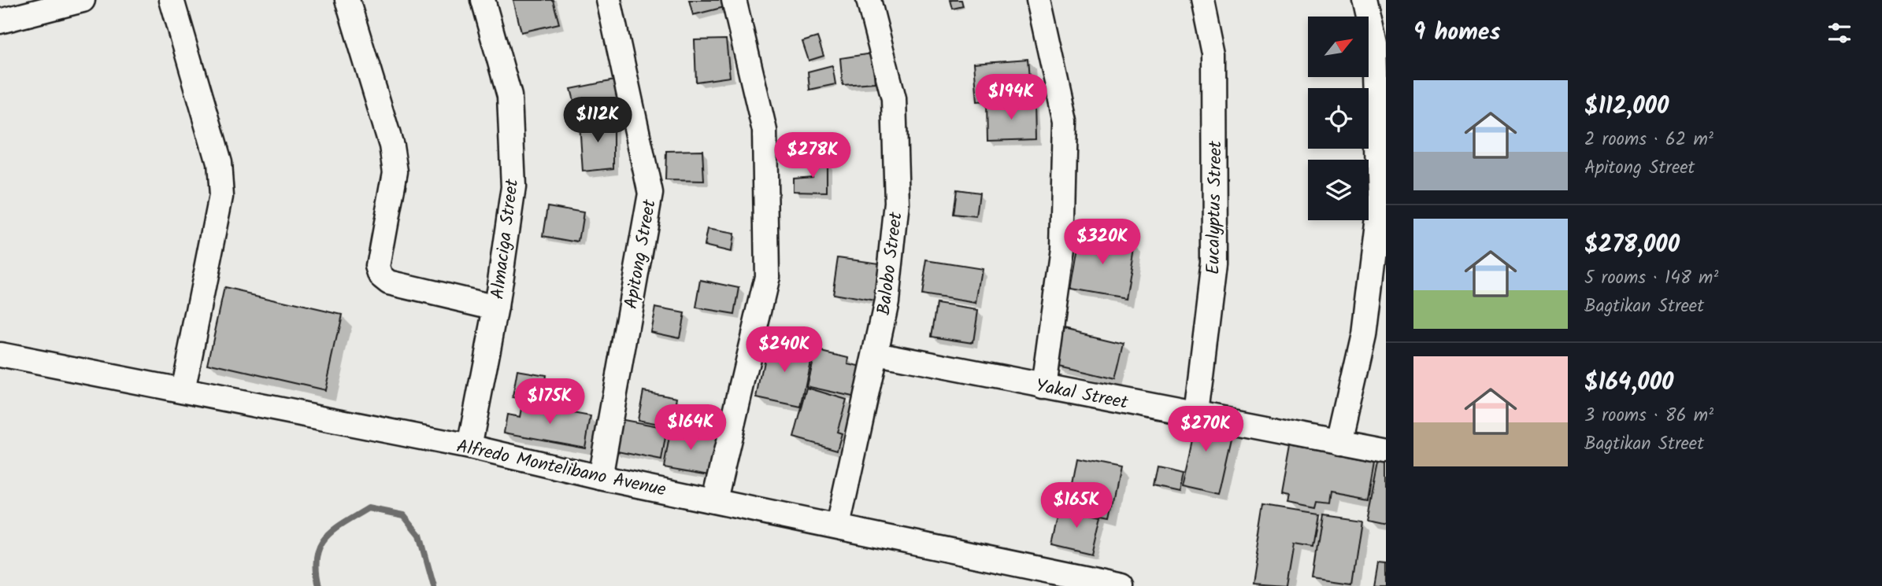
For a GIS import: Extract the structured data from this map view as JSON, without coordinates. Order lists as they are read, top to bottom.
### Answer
{
  "streets": {
    "street": [
      "Eucalyptus Street",
      "Almaciga Street",
      "Apitong Street",
      "Balobo Street",
      "Yakal Street",
      "Alfredo Montelibano Avenue"
    ]
  },
  "crossings": [
    ["Eucalyptus Street", "Yakal Street"],
    ["Almaciga Street", "Alfredo Montelibano Avenue"],
    ["Apitong Street", "Alfredo Montelibano Avenue"],
    ["Balobo Street", "Yakal Street"],
    ["Balobo Street", "Alfredo Montelibano Avenue"]
  ],
  "north": "top right",
  "page": {
    "heading": "9 homes",
    "list": [
      {
        "name": "$112,000",
        "note": "2 rooms · 62 m² · Apitong Street"
      },
      {
        "name": "$278,000",
        "note": "5 rooms · 148 m² · Bagtikan Street"
      },
      {
        "name": "$164,000",
        "note": "3 rooms · 86 m² · Bagtikan Street"
      }
    ],
    "price": [
      "$194K",
      "$112K",
      "$278K",
      "$320K",
      "$240K",
      "$175K",
      "$164K",
      "$270K",
      "$165K"
    ]
  }
}
